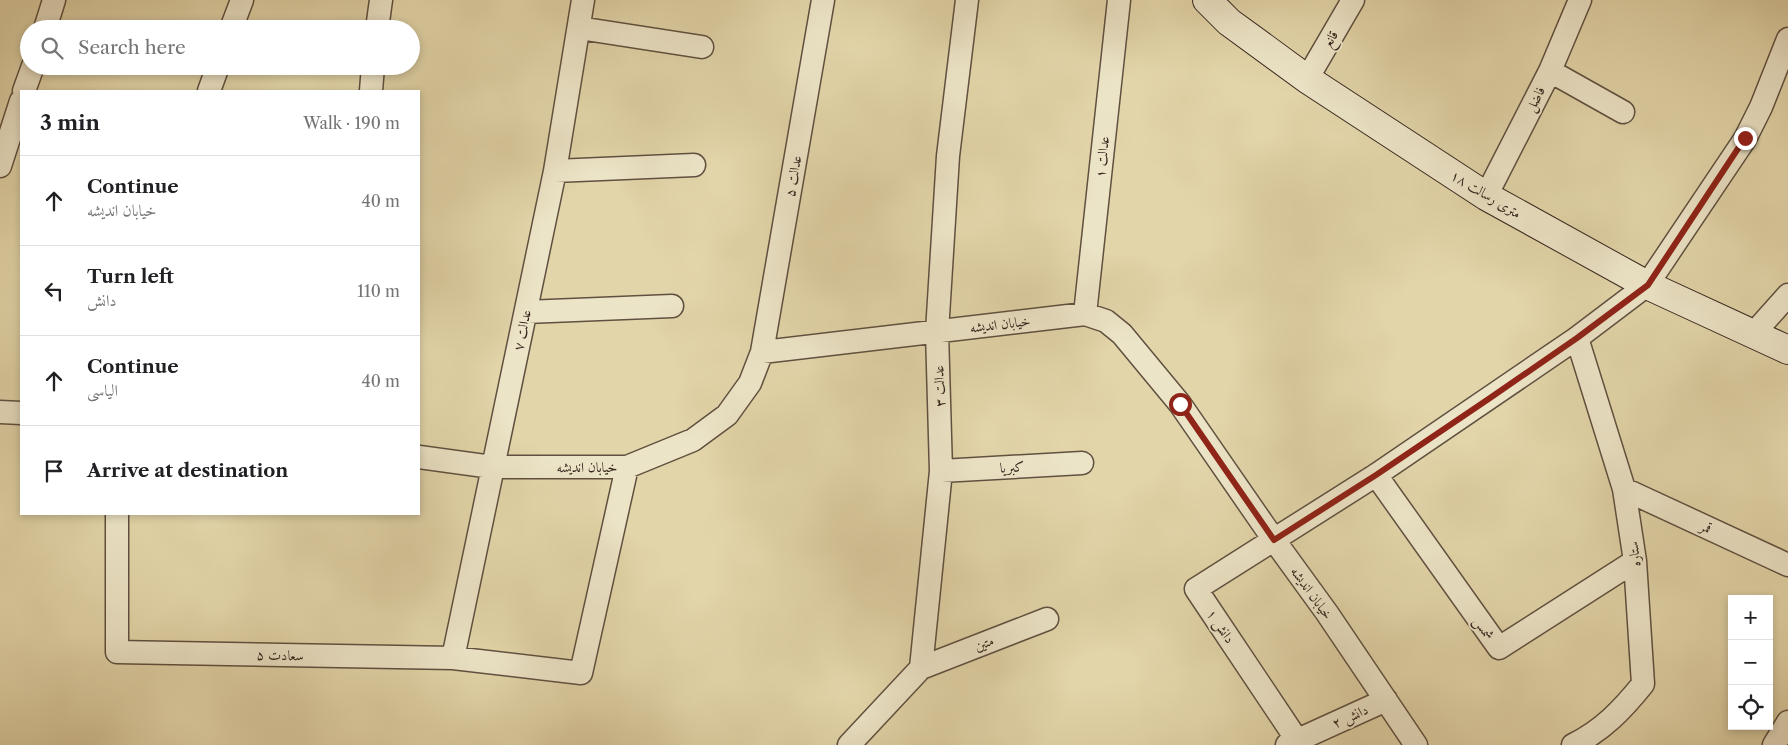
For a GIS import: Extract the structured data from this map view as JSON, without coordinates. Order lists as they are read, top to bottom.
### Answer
{
  "streets": {
    "street": [
      "قانع",
      "فاضل",
      "عدالت ۱",
      "عدالت ۵",
      "۱۸ متری رسالت",
      "خیابان اندیشه",
      "عدالت ۷",
      "عدالت ۳",
      "کبریا",
      "قمر",
      "ستاره",
      "دانش ۱",
      "شمس",
      "متین",
      "سعادت ۵",
      "دانش ۲"
    ]
  },
  "crossings": [
    ["قانع", "۱۸ متری رسالت"],
    ["فاضل", "۱۸ متری رسالت"],
    ["عدالت ۱", "خیابان اندیشه"],
    ["عدالت ۵", "خیابان اندیشه"],
    ["خیابان اندیشه", "عدالت ۷"],
    ["خیابان اندیشه", "عدالت ۳"],
    ["خیابان اندیشه", "دانش ۱"],
    ["خیابان اندیشه", "سعادت ۵"],
    ["خیابان اندیشه", "دانش ۲"],
    ["عدالت ۷", "سعادت ۵"],
    ["عدالت ۳", "کبریا"],
    ["عدالت ۳", "متین"],
    ["قمر", "ستاره"],
    ["ستاره", "شمس"],
    ["دانش ۱", "دانش ۲"]
  ],
  "page": {
    "search": "Search here",
    "heading": ["3 min", "Walk · 190 m"],
    "list": [
      ["Continue", "خیابان اندیشه", "40 m"],
      ["Turn left", "دانش", "110 m"],
      ["Continue", "الیاسی", "40 m"],
      "Arrive at destination"
    ],
    "map_buttons": ["+", "−"]
  }
}
